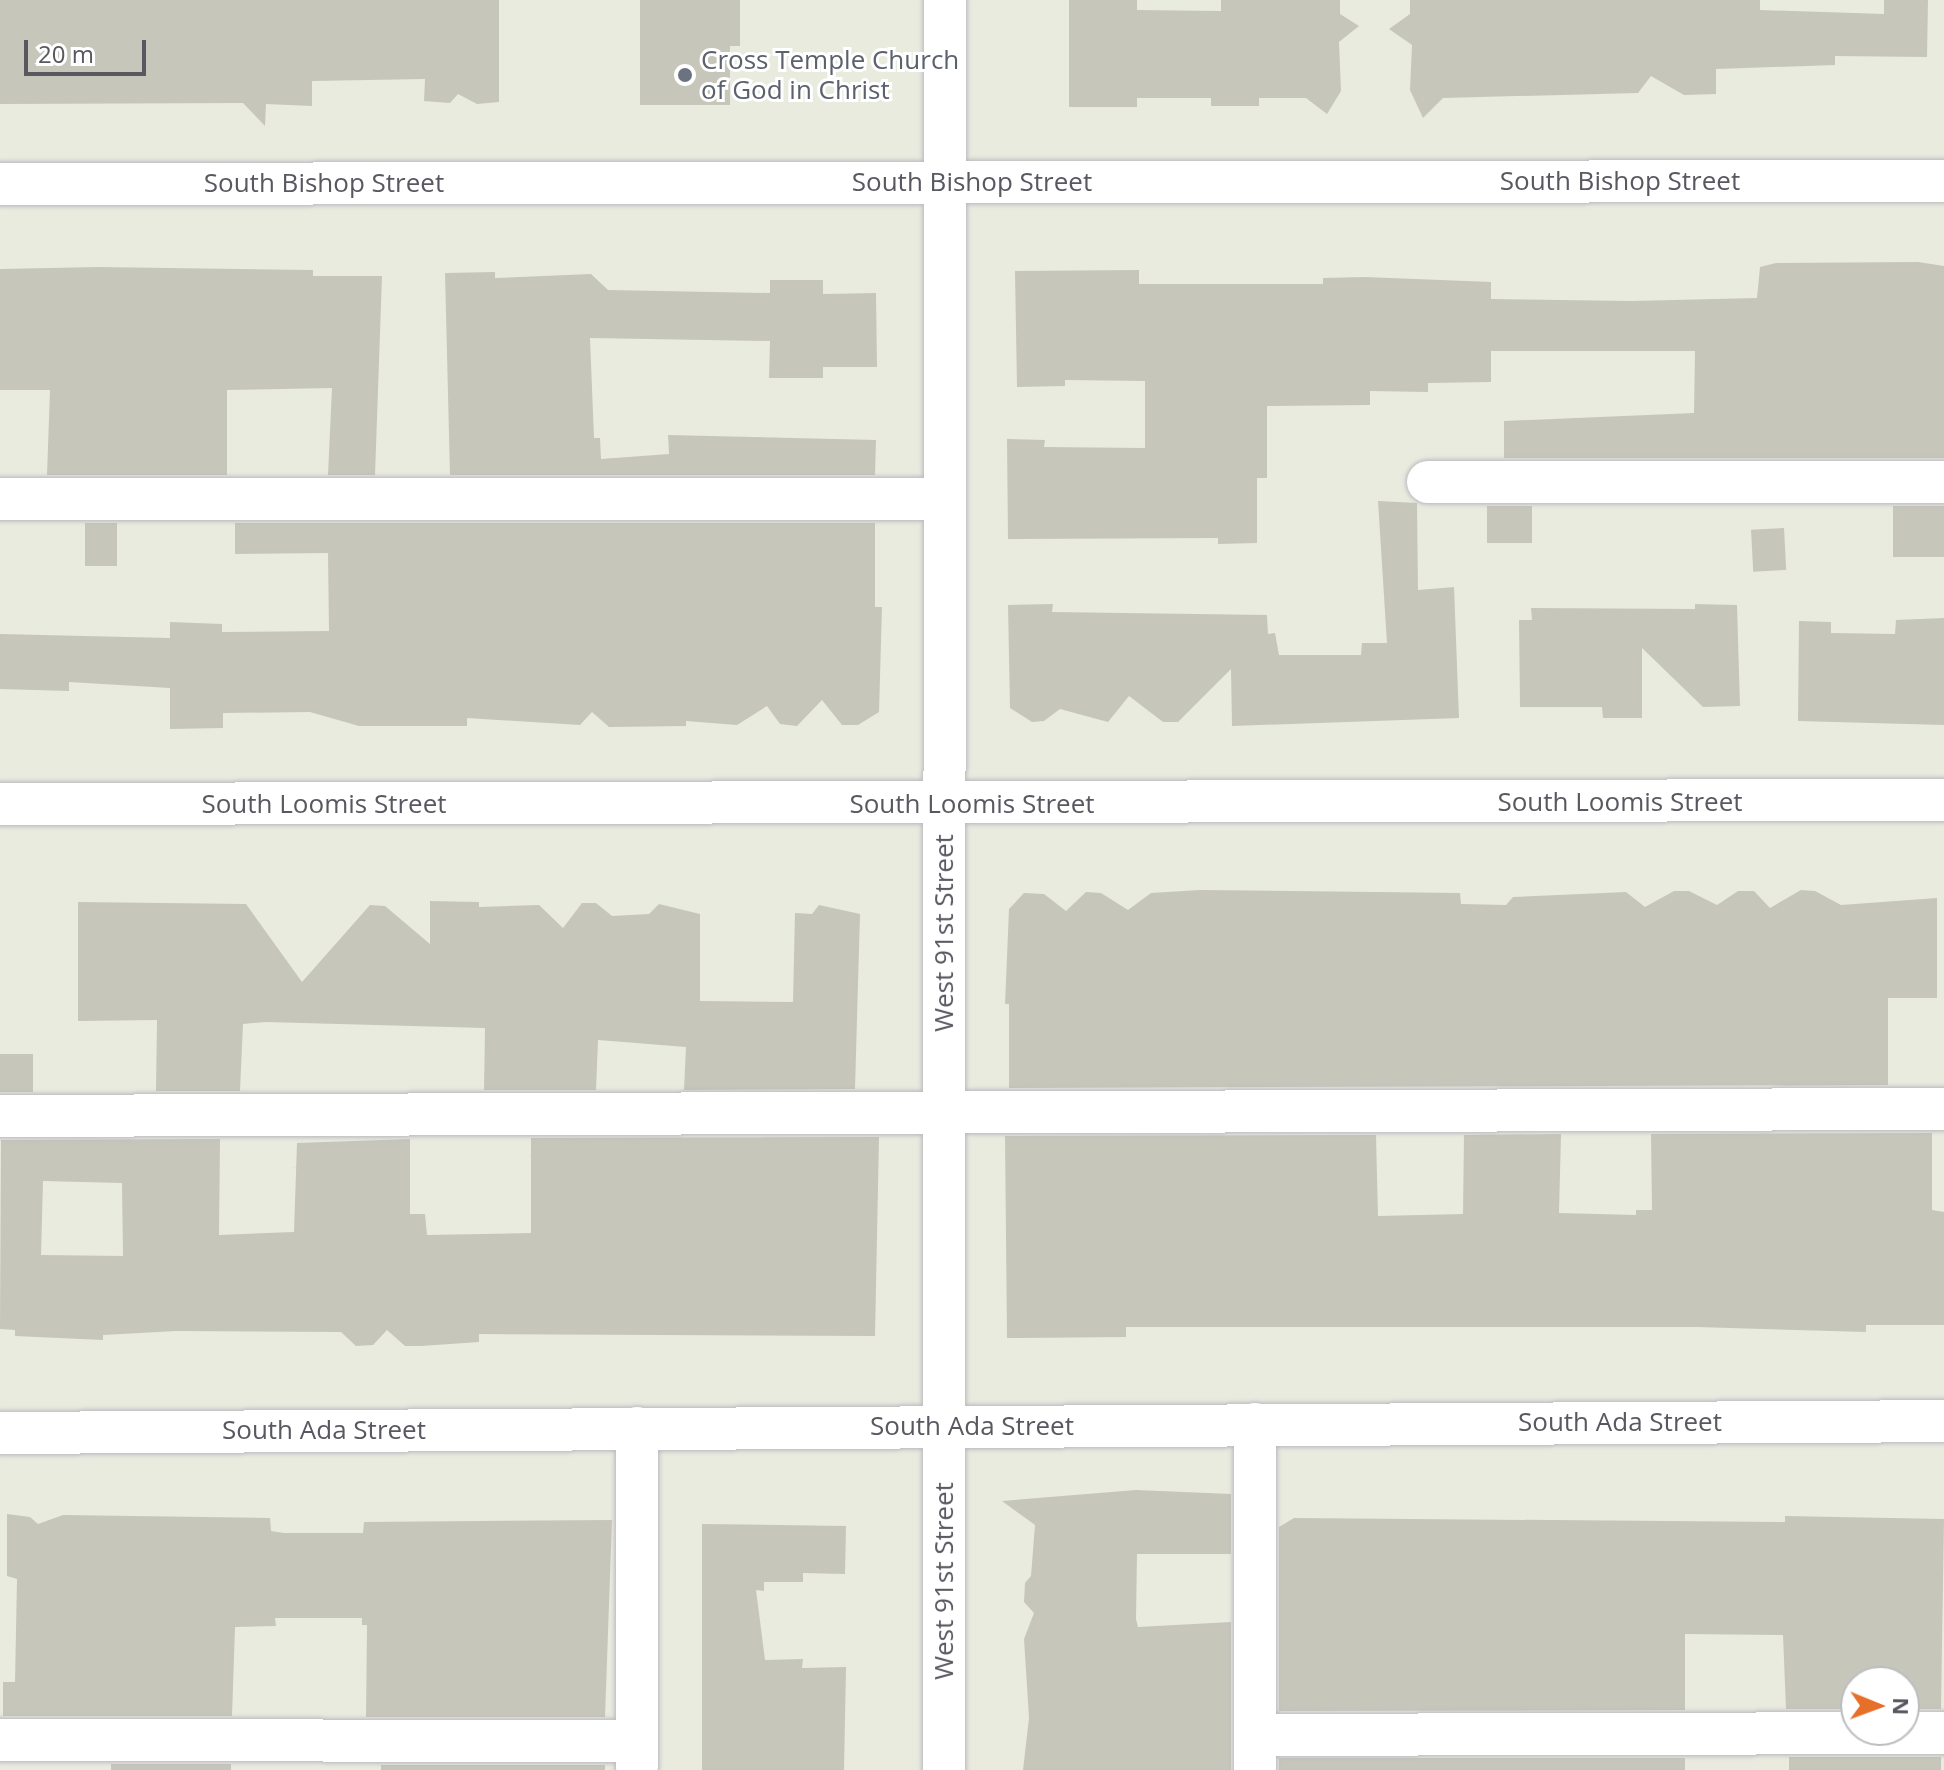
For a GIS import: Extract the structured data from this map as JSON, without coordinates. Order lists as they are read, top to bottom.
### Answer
{
  "streets": {
    "street": [
      "South Bishop Street",
      "South Loomis Street",
      "West 91st Street",
      "South Ada Street"
    ]
  },
  "crossings": [
    ["South Bishop Street", "West 91st Street"],
    ["South Loomis Street", "West 91st Street"],
    ["West 91st Street", "South Ada Street"]
  ],
  "places": ["Cross Temple Church of God in Christ"],
  "scale_bar": "20 m",
  "north": "right"
}
